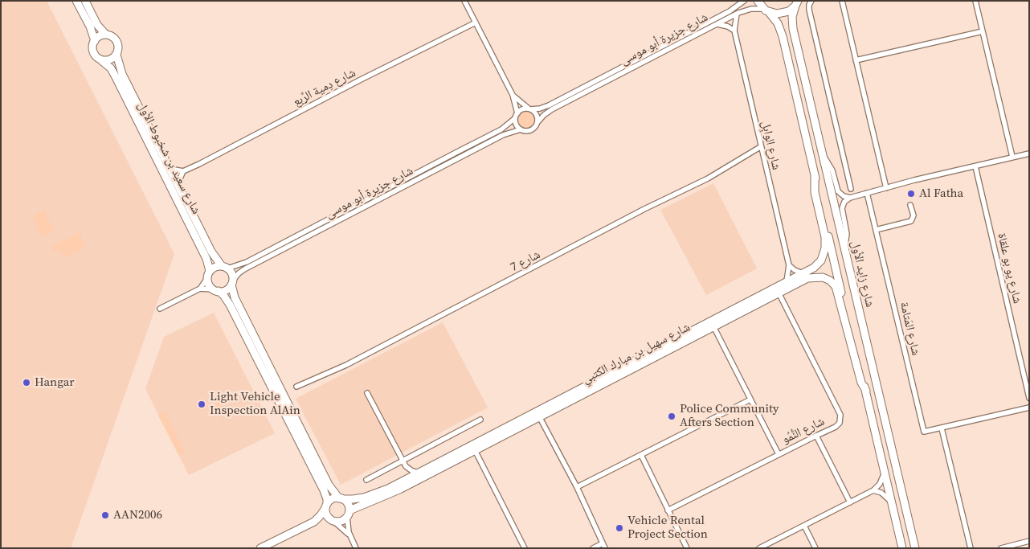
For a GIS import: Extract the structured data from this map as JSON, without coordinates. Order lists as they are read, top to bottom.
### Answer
{
  "streets": {
    "street": [
      "شارع جزيرة أبو موسى",
      "شارع دِمية الرَّبع",
      "شارع الوابِل",
      "شارع سعيد بن شخبوط الأول",
      "شارع 7",
      "شارع يو بو علقاة",
      "شارع زايد الأول",
      "شارع المَتامة",
      "شارع سهيل بن مبارك الكتبي",
      "شارع النُّمُو"
    ]
  },
  "crossings": [
    ["شارع جزيرة أبو موسى", "شارع الوابِل"],
    ["شارع جزيرة أبو موسى", "شارع سعيد بن شخبوط الأول"],
    ["شارع جزيرة أبو موسى", "شارع زايد الأول"],
    ["شارع الوابِل", "شارع 7"],
    ["شارع الوابِل", "شارع سهيل بن مبارك الكتبي"],
    ["شارع زايد الأول", "شارع سهيل بن مبارك الكتبي"],
    ["شارع سهيل بن مبارك الكتبي", "شارع النُّمُو"]
  ],
  "places": [
    "Al Fatha",
    "Hangar",
    "Light Vehicle Inspection AlAin",
    "Police Community Afters Section",
    "AAN2006",
    "Vehicle Rental Project Section"
  ]
}
